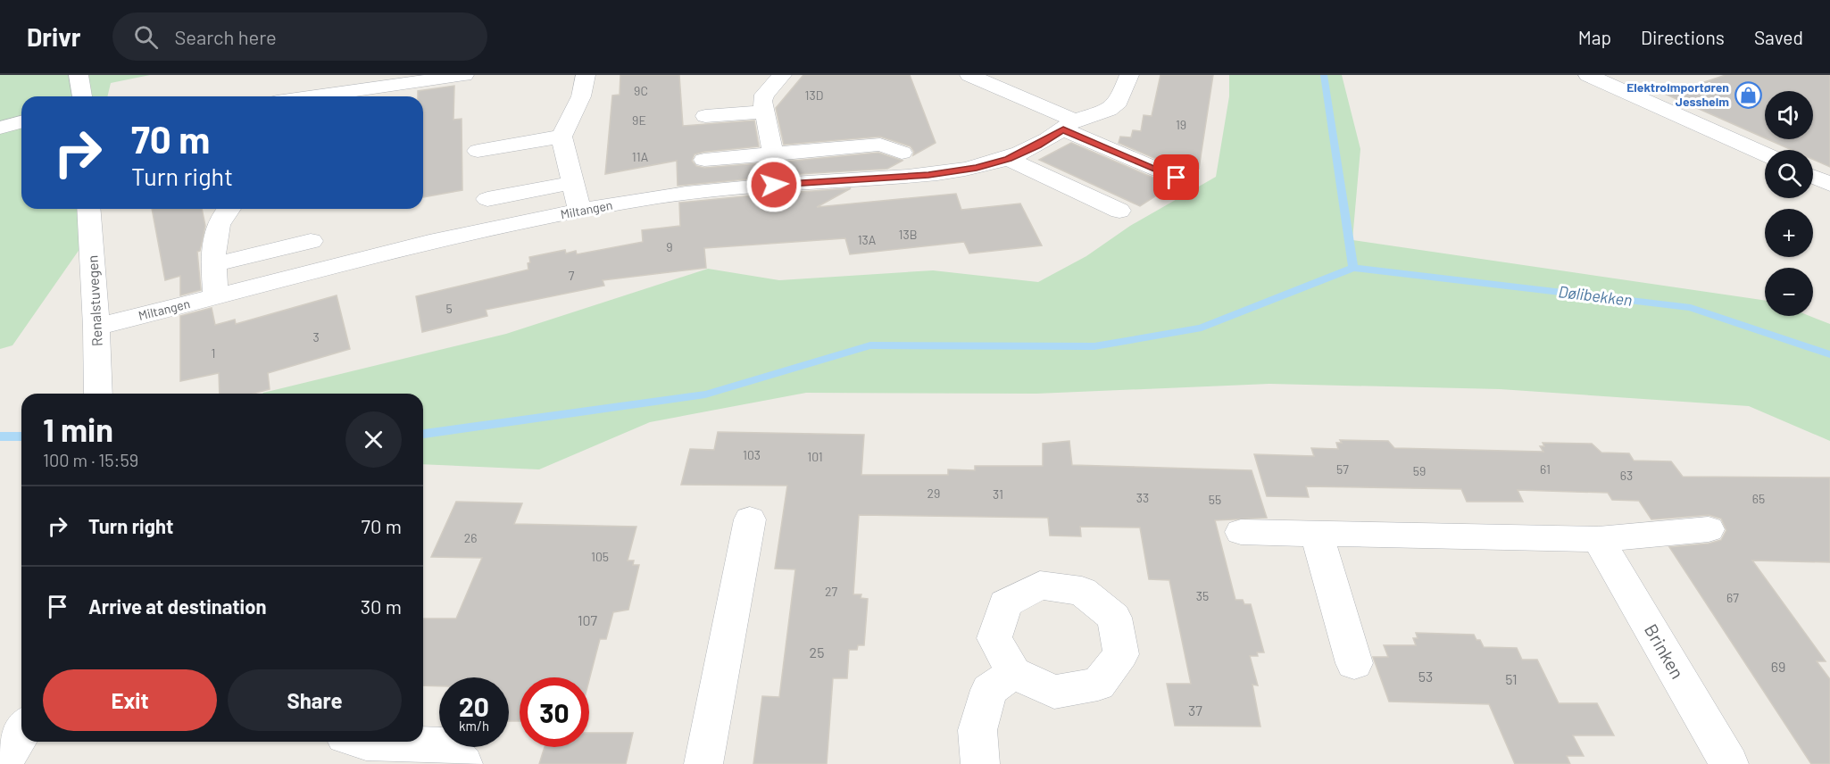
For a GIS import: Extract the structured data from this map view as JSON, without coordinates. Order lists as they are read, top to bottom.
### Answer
{
  "streets": {
    "street": ["Miltangen", "Renalstuvegen", "Brinken"]
  },
  "crossings": [
    ["Miltangen", "Renalstuvegen"]
  ],
  "water": ["Dølibekken"],
  "places": {
    "shop": ["Elektroimportøren Jessheim"]
  },
  "house_numbers": [
    "9C",
    "13D",
    "9E",
    "19",
    "11A",
    "13B",
    "13A",
    "9",
    "7",
    "5",
    "3",
    "1",
    "103",
    "101",
    "57",
    "61",
    "59",
    "63",
    "29",
    "31",
    "33",
    "65",
    "55",
    "26",
    "105",
    "27",
    "35",
    "67",
    "107",
    "25",
    "69",
    "53",
    "51",
    "37"
  ],
  "page": {
    "header": "Drivr",
    "search": "Search here",
    "nav": ["Map", "Directions", "Saved"],
    "map_buttons": ["+", "−"],
    "turn": ["70 m", "Turn right"],
    "heading": ["1 min", "100 m · 15:59"],
    "list": [
      {
        "name": "Turn right",
        "value": "70 m"
      },
      {
        "name": "Arrive at destination",
        "value": "30 m"
      }
    ],
    "buttons": ["Exit", "Share"],
    "speed": "20 km/h",
    "limit": "30"
  }
}
